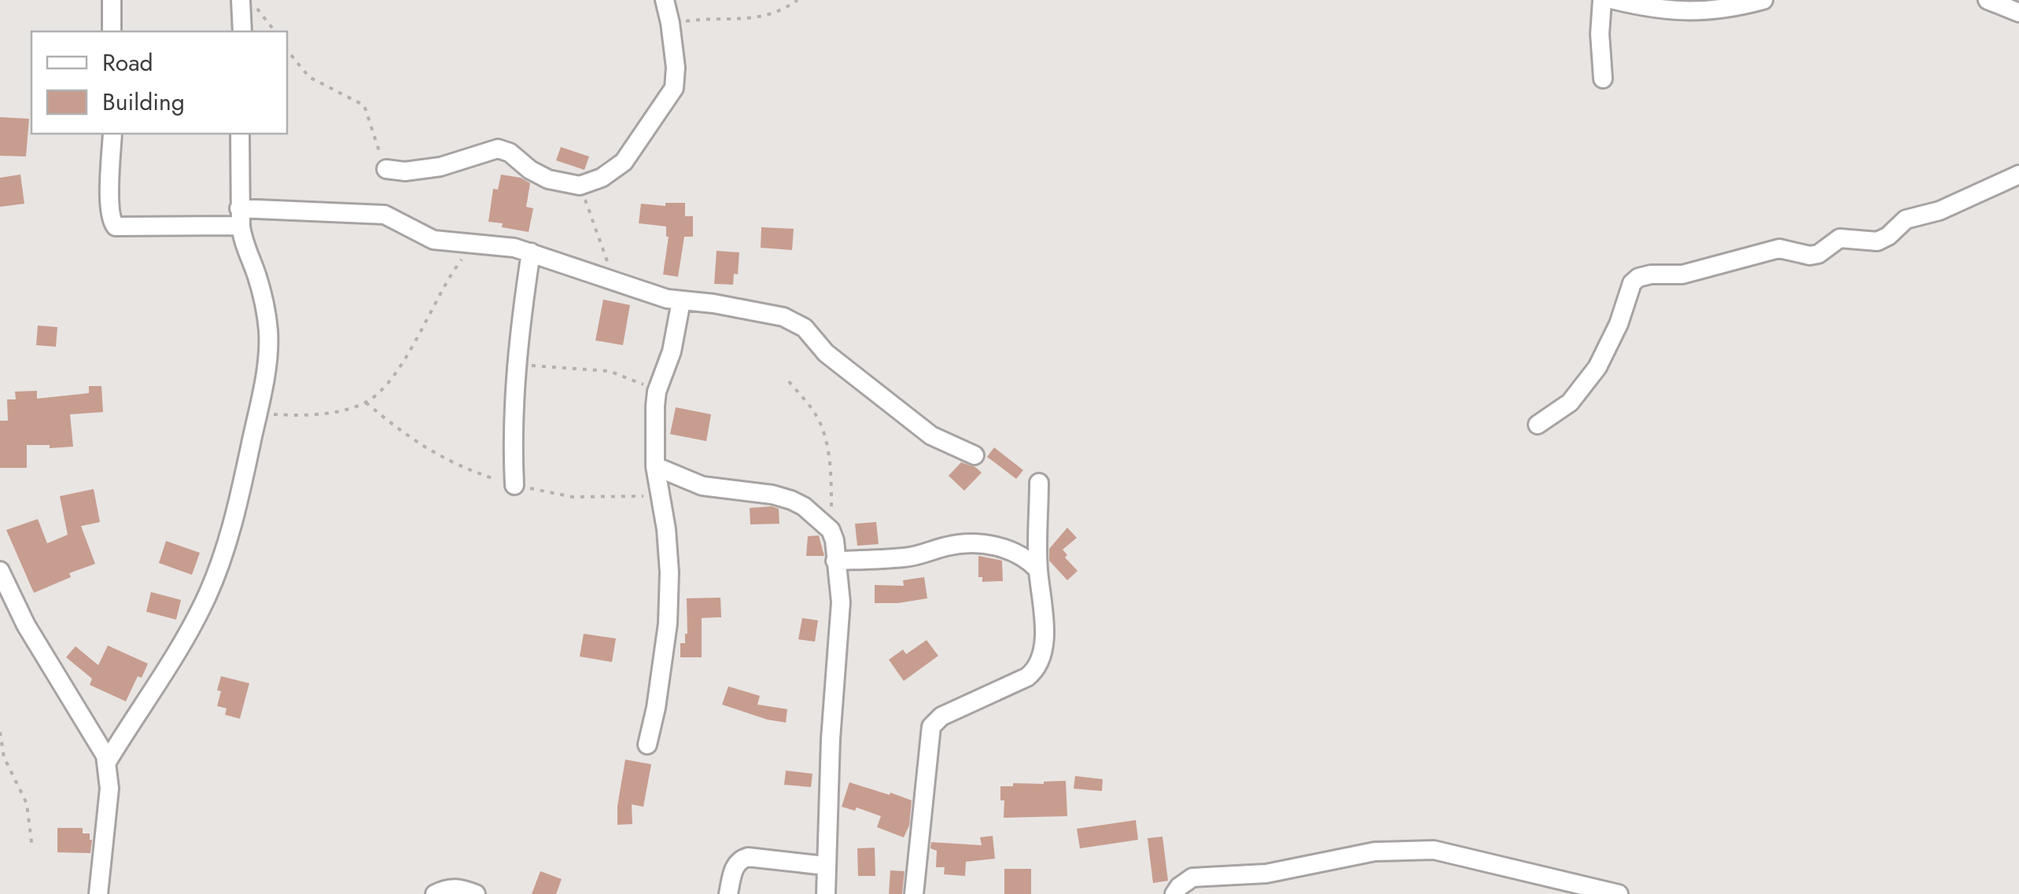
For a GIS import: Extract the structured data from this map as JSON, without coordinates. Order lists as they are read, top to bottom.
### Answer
{
  "legend": ["Road", "Building"]
}
